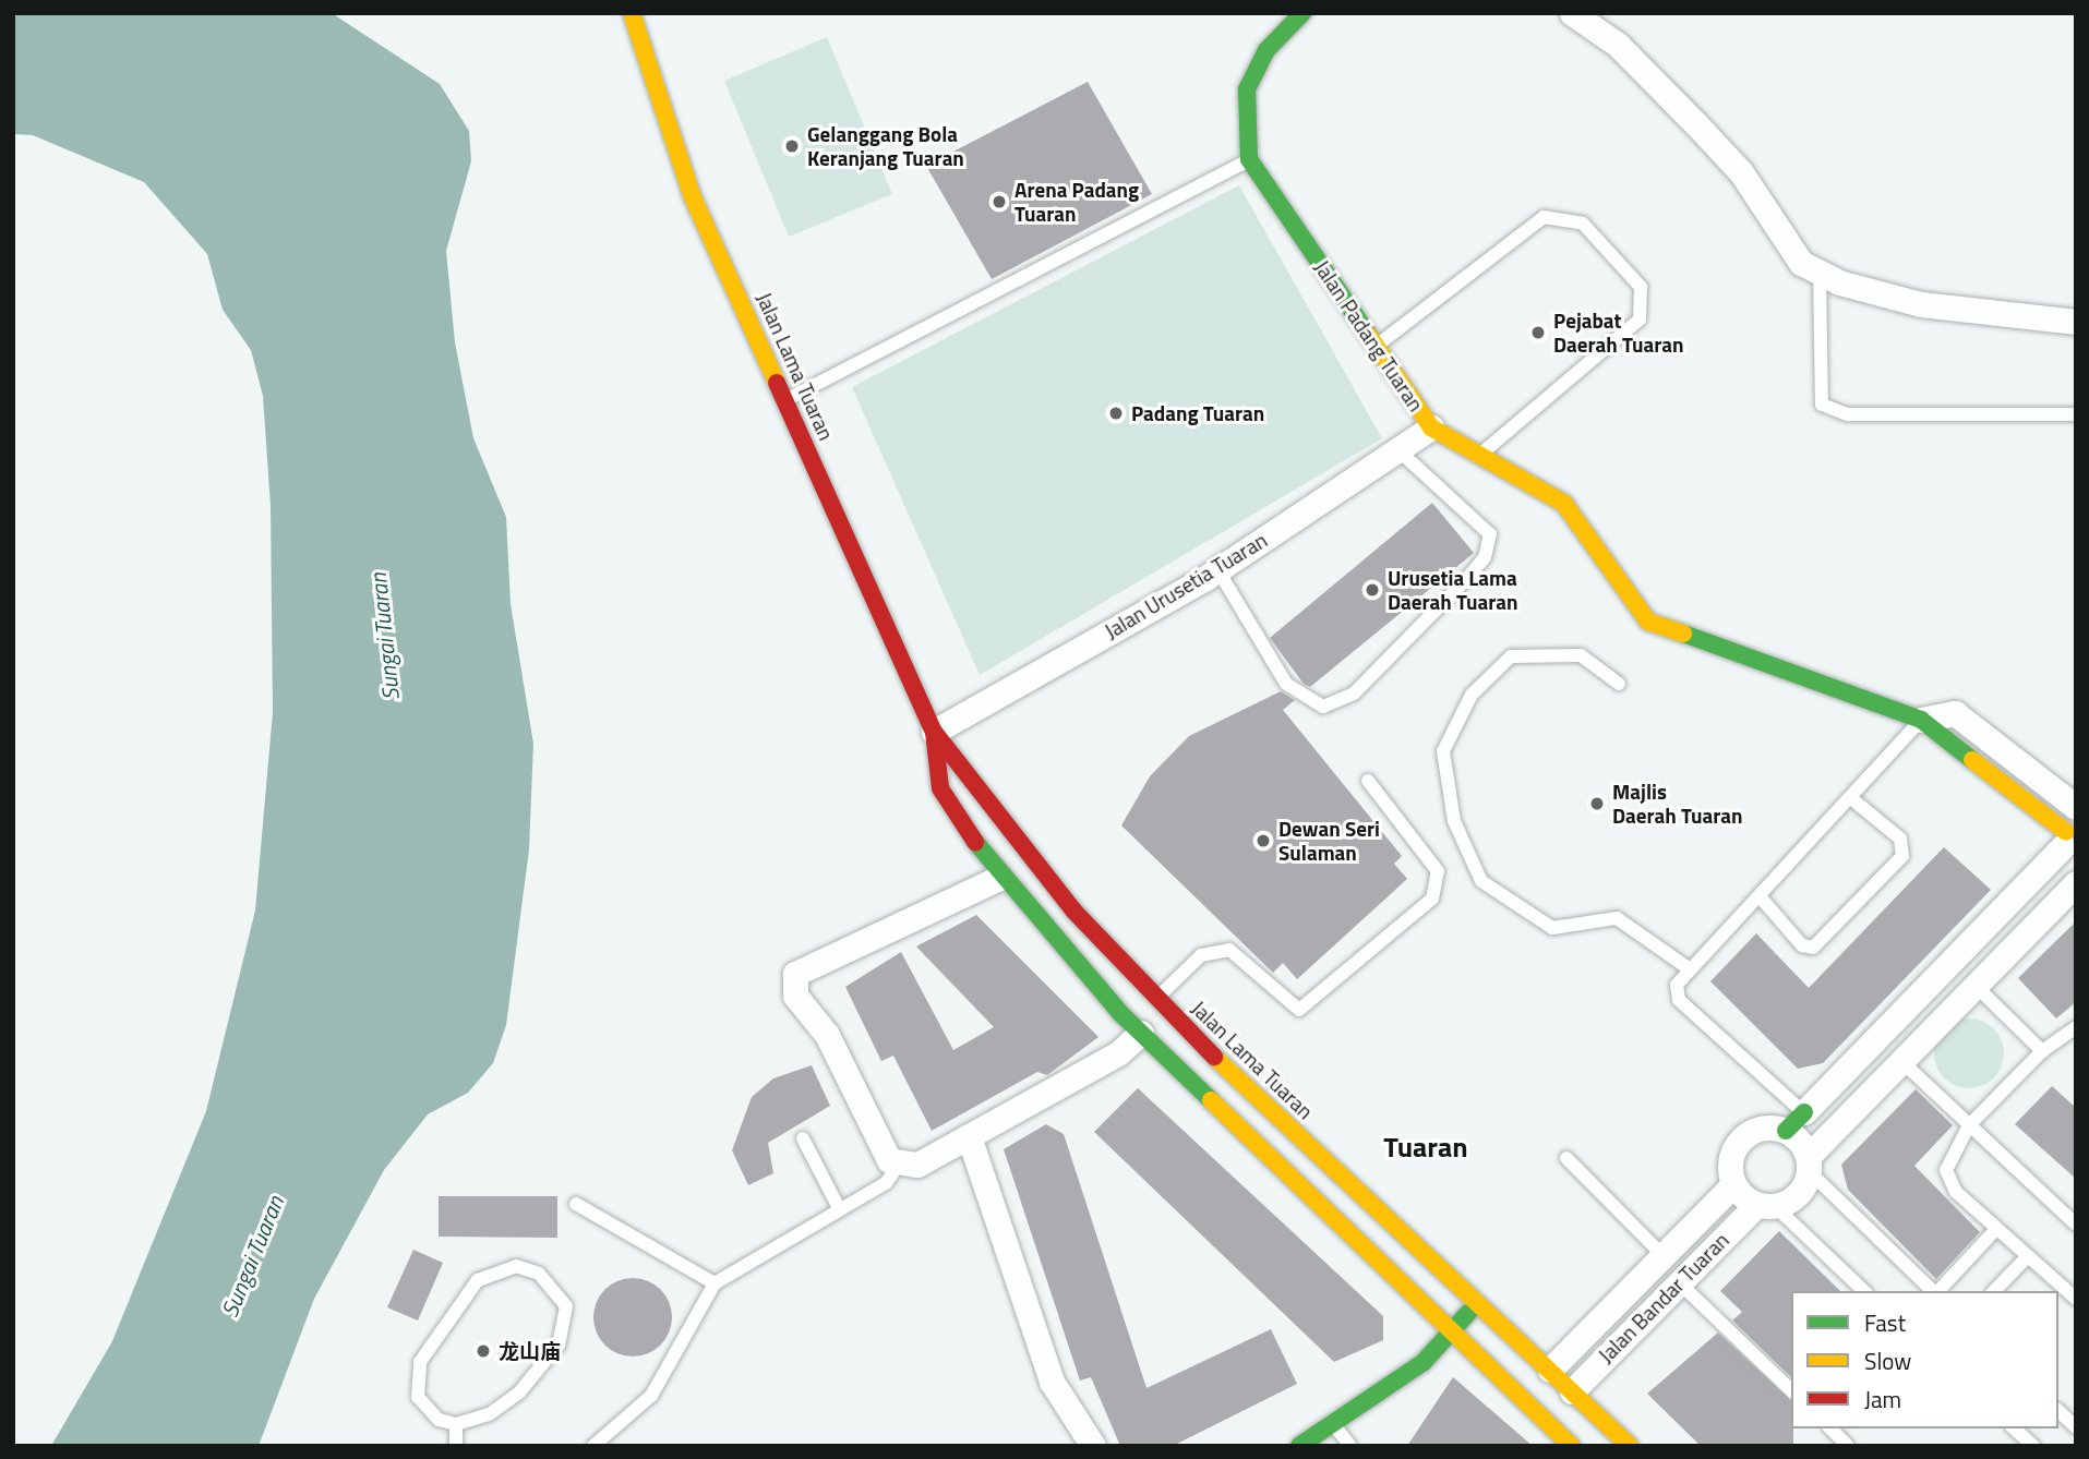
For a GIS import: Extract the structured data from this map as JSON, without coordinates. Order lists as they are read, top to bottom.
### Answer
{
  "streets": {
    "street": [
      "Jalan Padang Tuaran",
      "Jalan Lama Tuaran",
      "Jalan Urusetia Tuaran",
      "Jalan Bandar Tuaran"
    ]
  },
  "crossings": [
    ["Jalan Padang Tuaran", "Jalan Urusetia Tuaran"],
    ["Jalan Lama Tuaran", "Jalan Urusetia Tuaran"],
    ["Jalan Lama Tuaran", "Jalan Bandar Tuaran"]
  ],
  "districts": ["Tuaran"],
  "water": ["Sungai Tuaran"],
  "places": [
    "Gelanggang Bola Keranjang Tuaran",
    "Arena Padang Tuaran",
    "Pejabat Daerah Tuaran",
    "Padang Tuaran",
    "Urusetia Lama Daerah Tuaran",
    "Majlis Daerah Tuaran",
    "Dewan Seri Sulaman",
    "龙山庙"
  ],
  "legend": ["Fast", "Slow", "Jam"]
}
